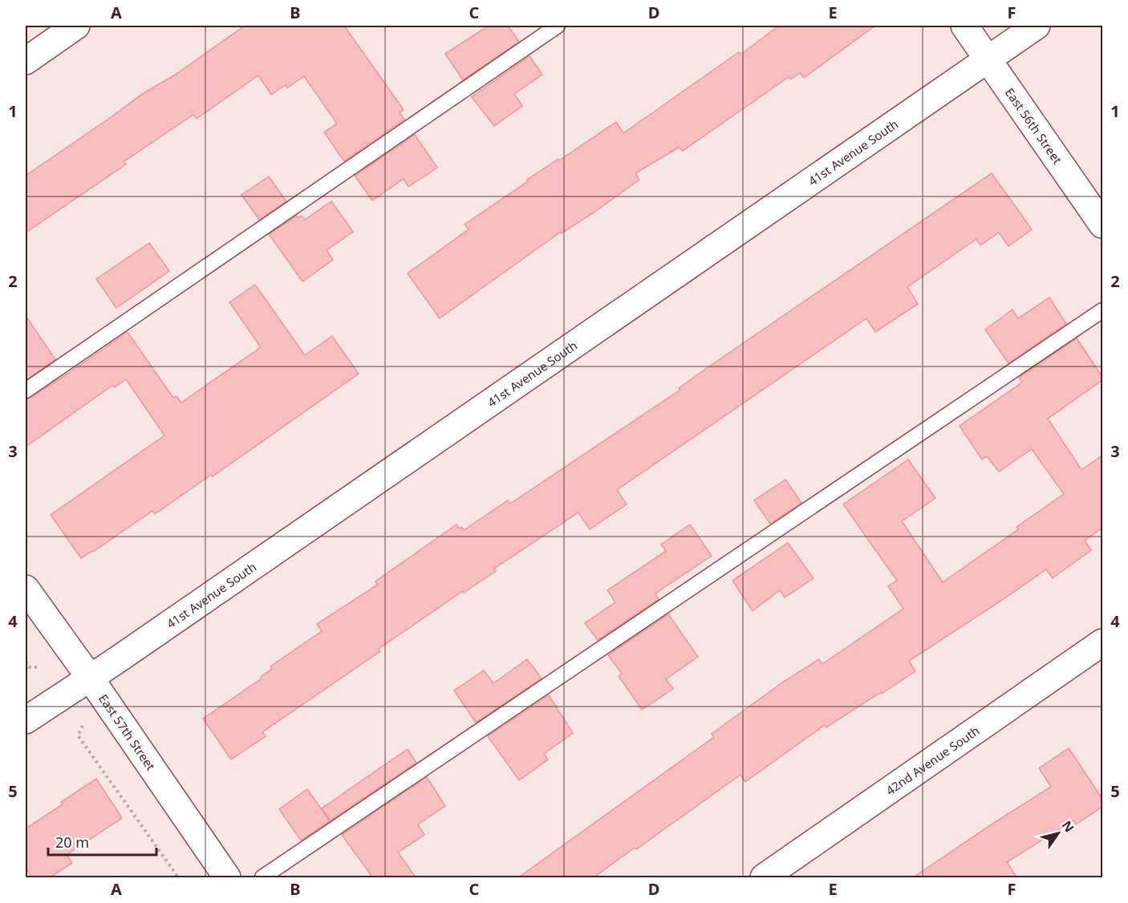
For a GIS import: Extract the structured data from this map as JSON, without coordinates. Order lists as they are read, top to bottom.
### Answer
{
  "streets": {
    "street": [
      "East 56th Street",
      "41st Avenue South",
      "East 57th Street",
      "42nd Avenue South"
    ]
  },
  "crossings": [
    ["East 56th Street", "41st Avenue South"],
    ["41st Avenue South", "East 57th Street"]
  ],
  "scale_bar": "20 m",
  "north": "top right",
  "grid": {
    "columns": [
      "A",
      "B",
      "C",
      "D",
      "E",
      "F"
    ],
    "rows": [
      "1",
      "2",
      "3",
      "4",
      "5"
    ]
  }
}
